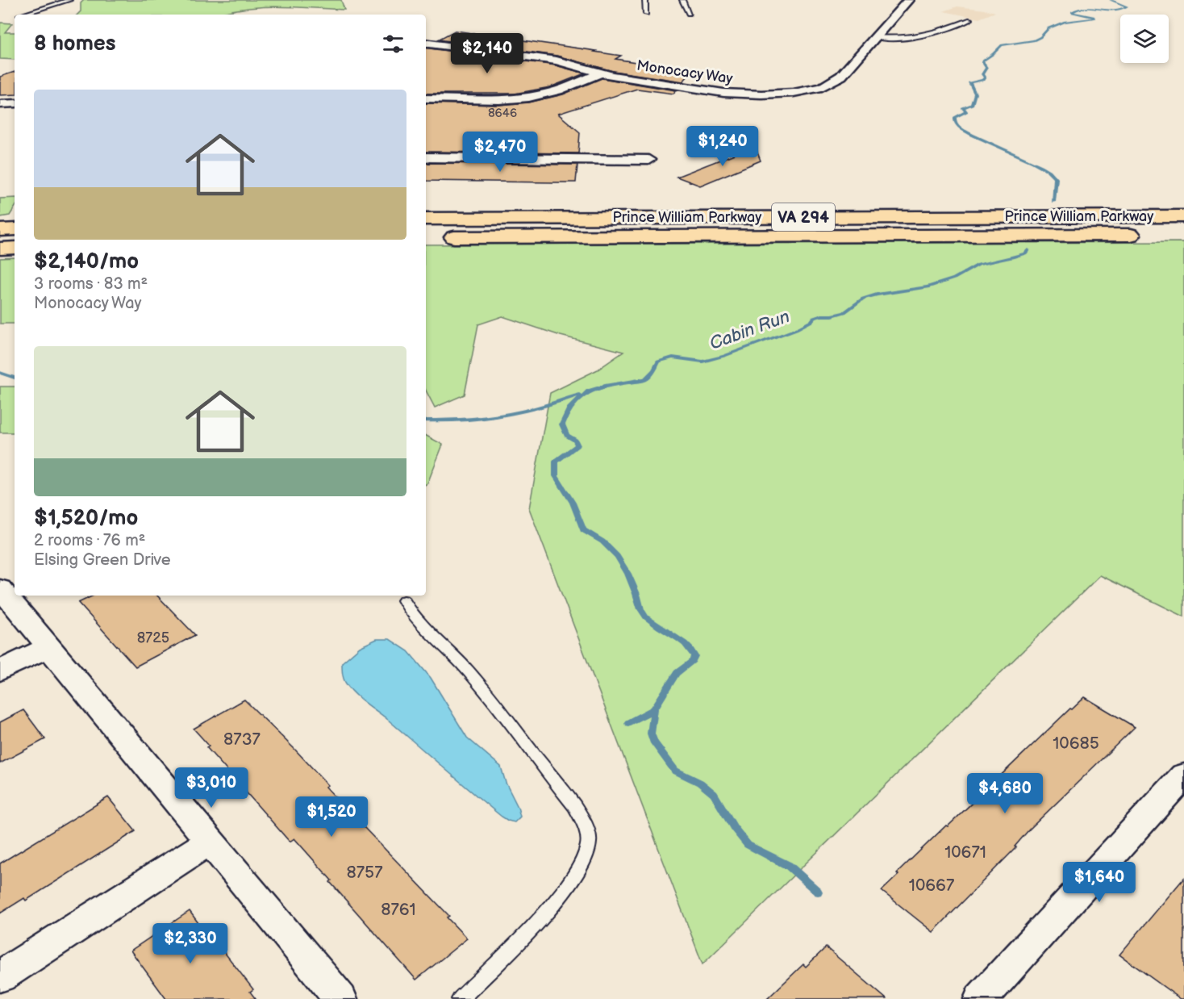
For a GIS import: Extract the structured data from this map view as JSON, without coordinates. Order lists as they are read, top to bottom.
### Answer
{
  "streets": {
    "highway": ["Prince William Parkway", "VA 294"],
    "street": ["Monocacy Way"]
  },
  "water": ["Cabin Run"],
  "house_numbers": [
    "8646",
    "8725",
    "8737",
    "10685",
    "10671",
    "8757",
    "10667",
    "8761"
  ],
  "page": {
    "heading": "8 homes",
    "price": [
      "$2,140",
      "$1,240",
      "$2,470",
      "$3,010",
      "$4,680",
      "$1,520",
      "$1,640",
      "$2,330"
    ],
    "list": [
      {
        "name": "$2,140/mo",
        "note": "3 rooms · 83 m² · Monocacy Way"
      },
      {
        "name": "$1,520/mo",
        "note": "2 rooms · 76 m² · Elsing Green Drive"
      }
    ]
  }
}
